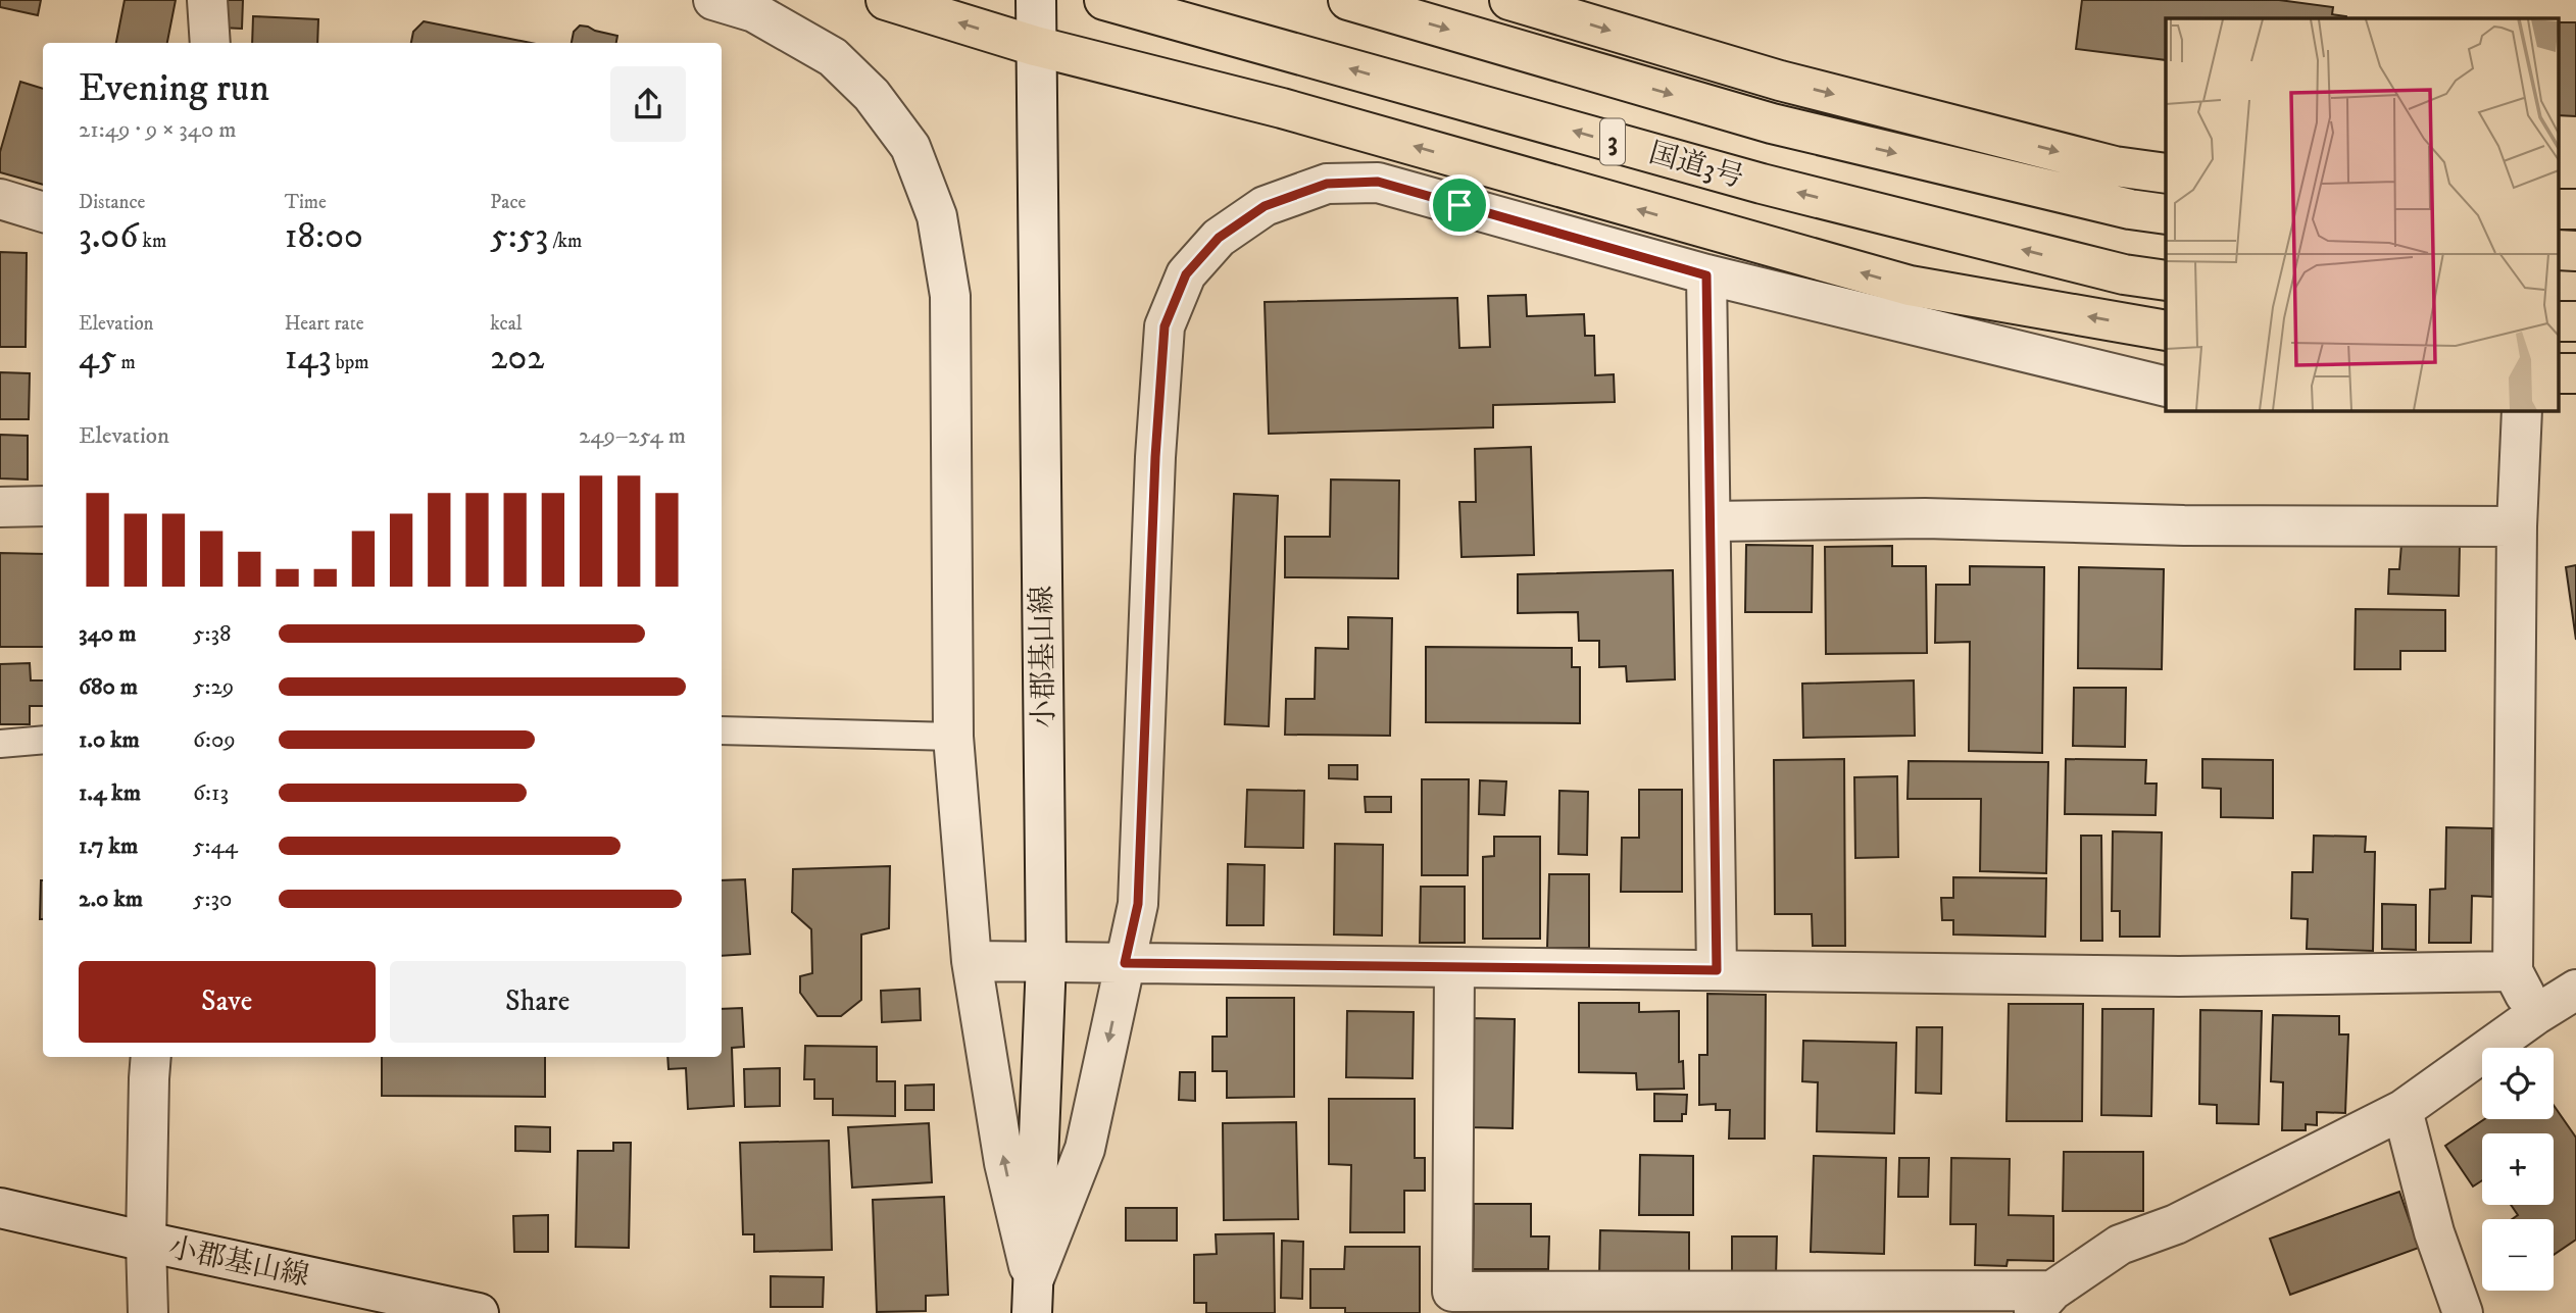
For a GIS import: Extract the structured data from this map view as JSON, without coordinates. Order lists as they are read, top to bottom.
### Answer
{
  "streets": {
    "highway": ["3", "国道3号"],
    "street": ["小郡基山線"]
  },
  "page": {
    "heading": ["Evening run", "21:49 · 9 × 340 m"],
    "stats": [
      ["Distance", "3.06 km"],
      ["Time", "18:00"],
      ["Pace", "5:53 /km"],
      ["Elevation", "45 m"],
      ["Heart rate", "143 bpm"],
      ["kcal", "202"]
    ],
    "chart": ["Elevation", "249–254 m"],
    "list": [
      {
        "name": "340 m",
        "note": "5:38"
      },
      {
        "name": "680 m",
        "note": "5:29"
      },
      {
        "name": "1.0 km",
        "note": "6:09"
      },
      {
        "name": "1.4 km",
        "note": "6:13"
      },
      {
        "name": "1.7 km",
        "note": "5:44"
      },
      {
        "name": "2.0 km",
        "note": "5:30"
      }
    ],
    "buttons": ["Save", "Share"],
    "map_buttons": ["+", "−"]
  }
}
